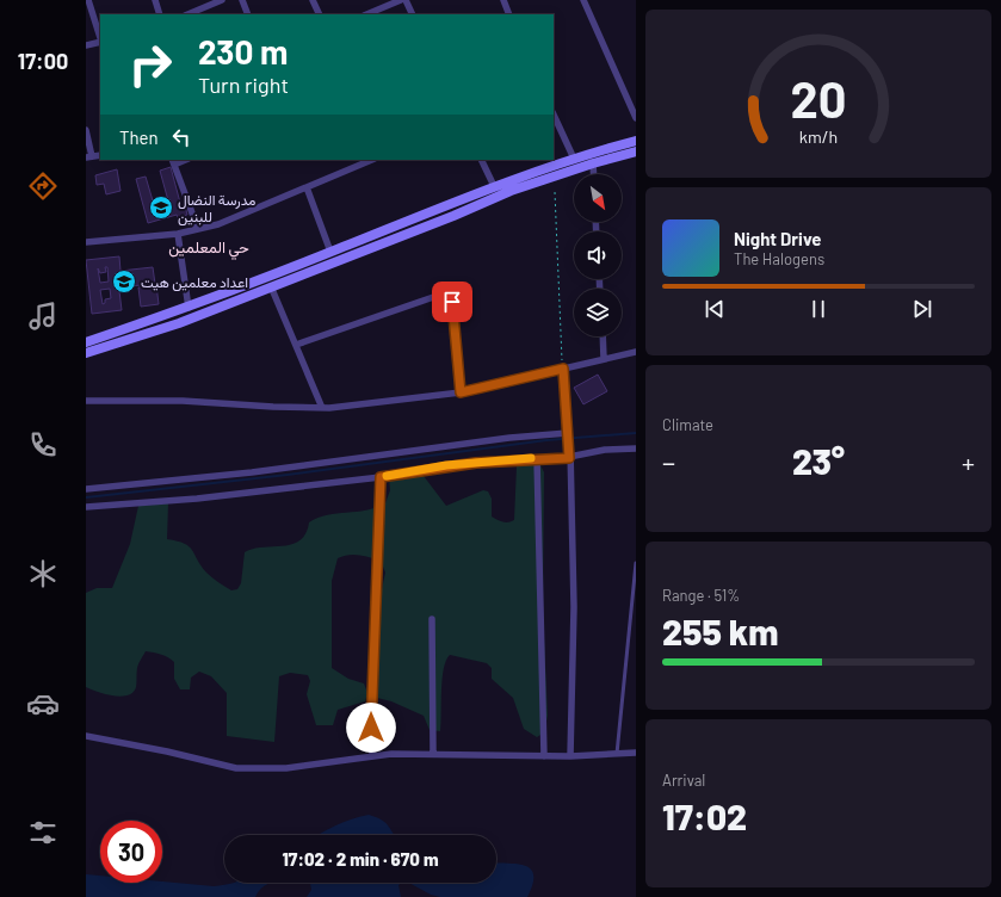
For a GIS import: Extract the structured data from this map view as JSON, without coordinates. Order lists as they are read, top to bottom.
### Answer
{
  "districts": ["حي المعلمين"],
  "places": {
    "school or university": ["مدرسة النضال للبنين", "اعداد معلمين هيت"]
  },
  "north": "bottom right",
  "page": {
    "tabs": "17:00",
    "turn": ["230 m", "Turn right"],
    "then": "Then",
    "song": ["Night Drive", "The Halogens"],
    "tile": [
      "Climate",
      ["Range · 51%", "255 km"],
      ["Arrival", "17:02"]
    ],
    "heat": ["−", "23°", "+"],
    "limit": "30",
    "trip": "17:02 · 2 min · 670 m",
    "gauge": ["20", "km/h"]
  }
}
